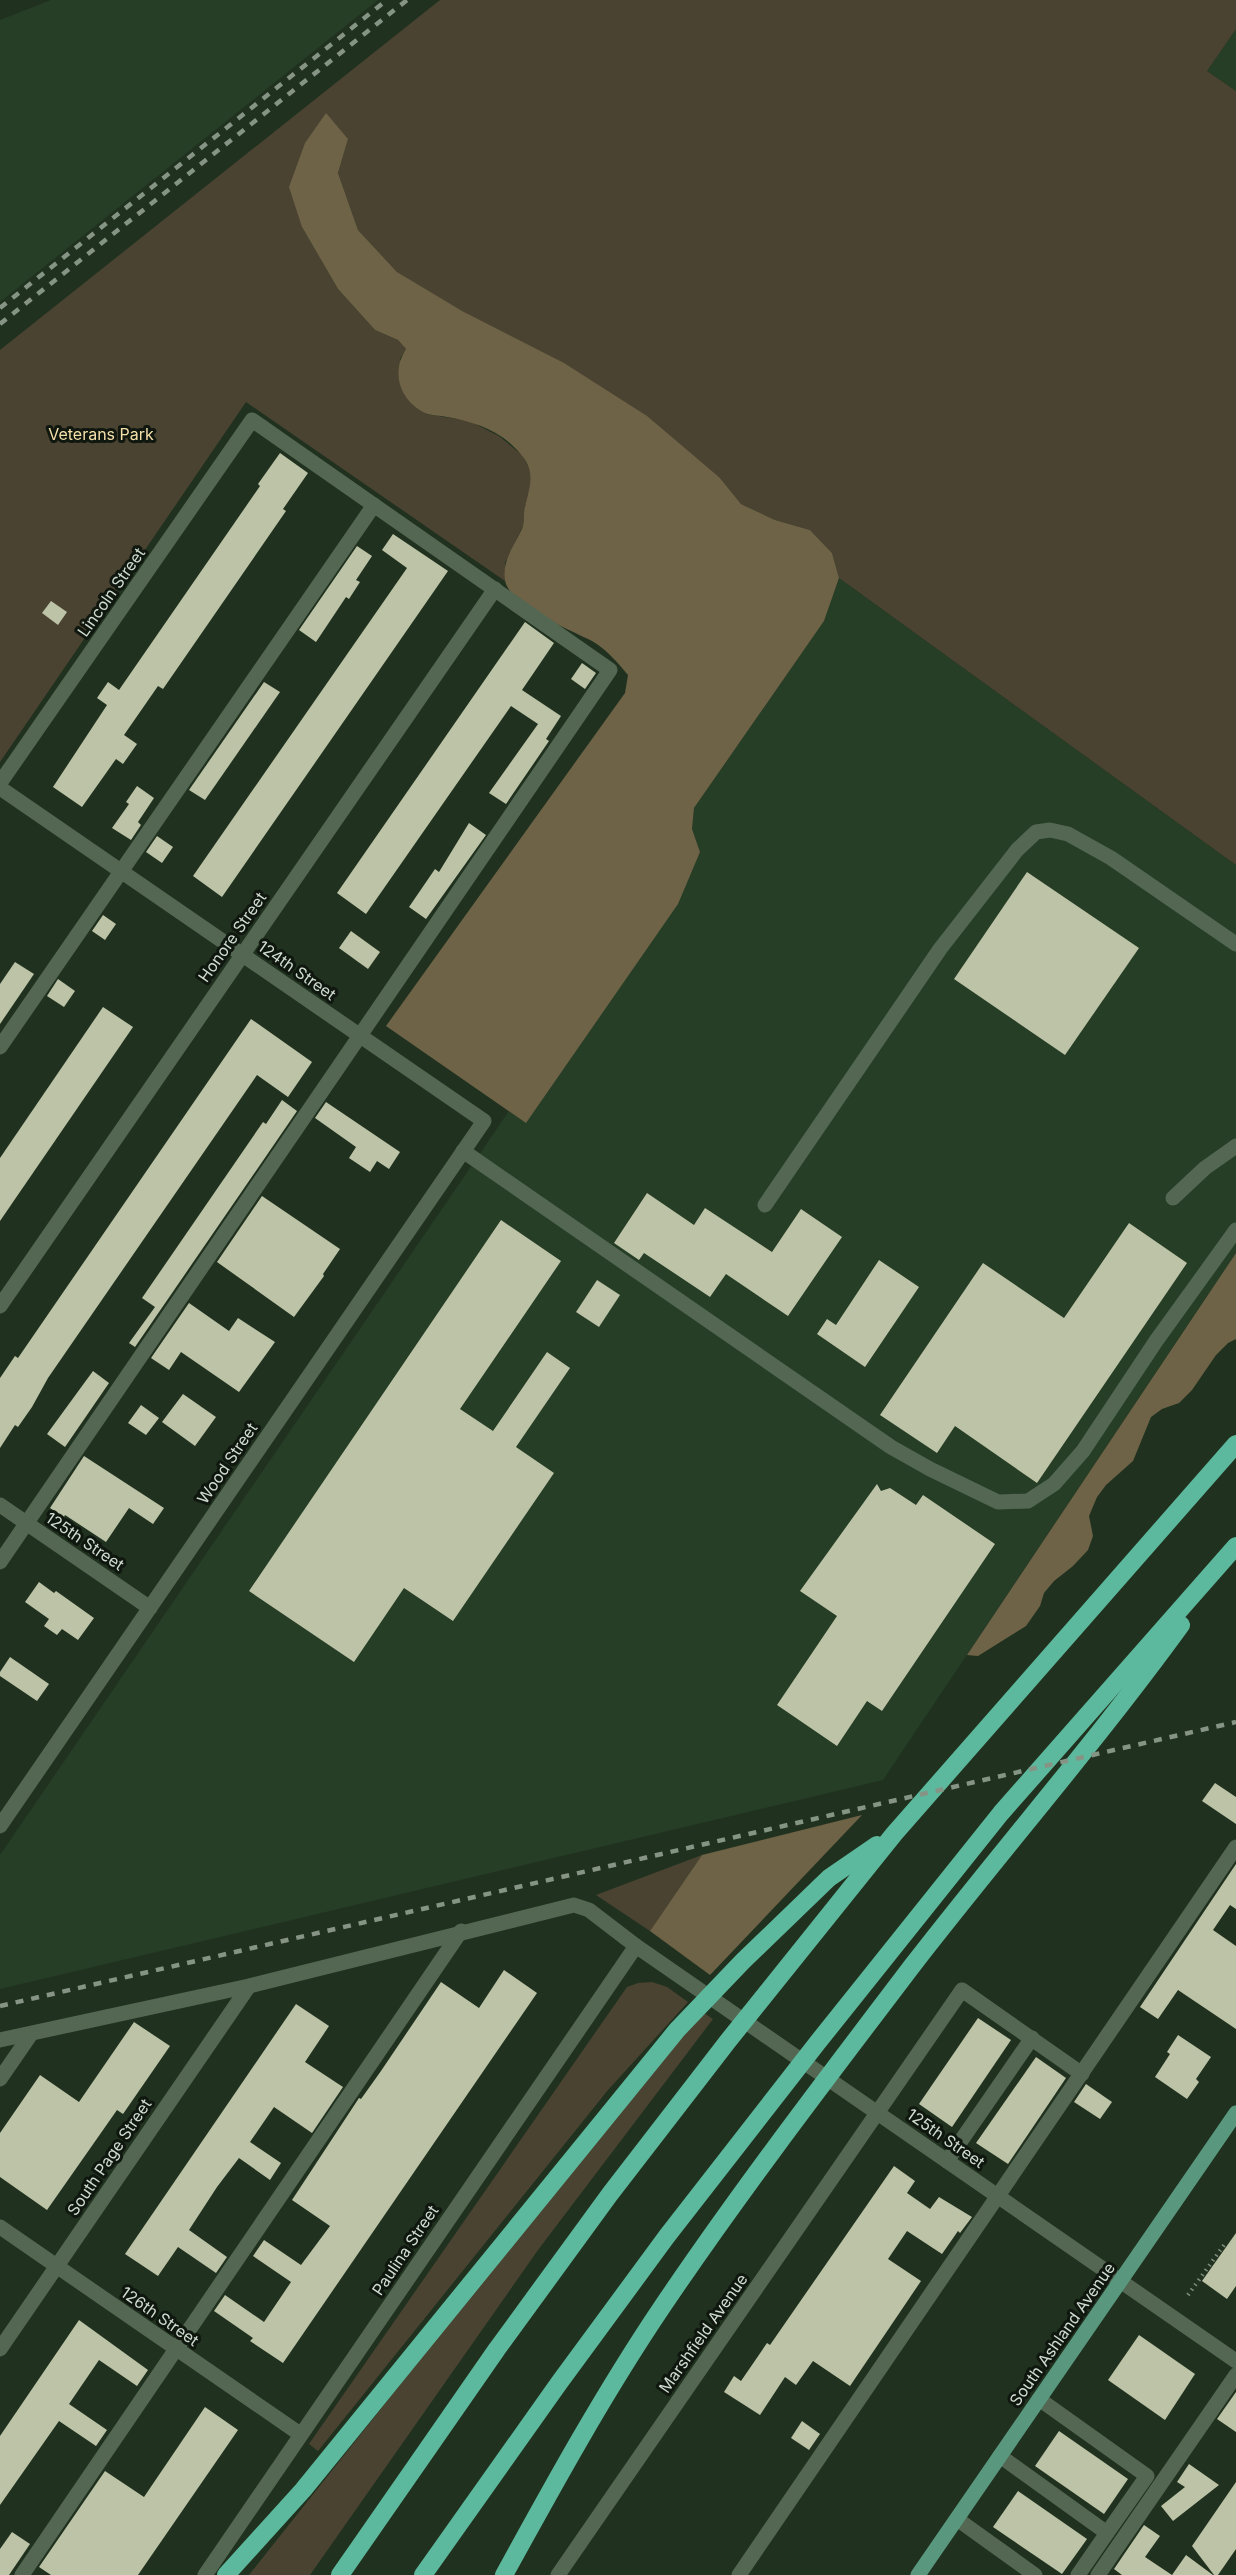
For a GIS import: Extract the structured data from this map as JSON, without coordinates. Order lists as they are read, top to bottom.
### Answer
{
  "streets": {
    "main road": ["South Ashland Avenue"],
    "street": [
      "Lincoln Street",
      "Honore Street",
      "124th Street",
      "Wood Street",
      "125th Street",
      "South Page Street",
      "Paulina Street",
      "126th Street",
      "Marshfield Avenue"
    ]
  },
  "crossings": [
    ["Honore Street", "124th Street"],
    ["124th Street", "Wood Street"],
    ["Wood Street", "125th Street"],
    ["125th Street", "Paulina Street"],
    ["125th Street", "Marshfield Avenue"],
    ["125th Street", "South Ashland Avenue"],
    ["South Page Street", "126th Street"],
    ["Paulina Street", "126th Street"]
  ],
  "parks": ["Veterans Park"]
}
